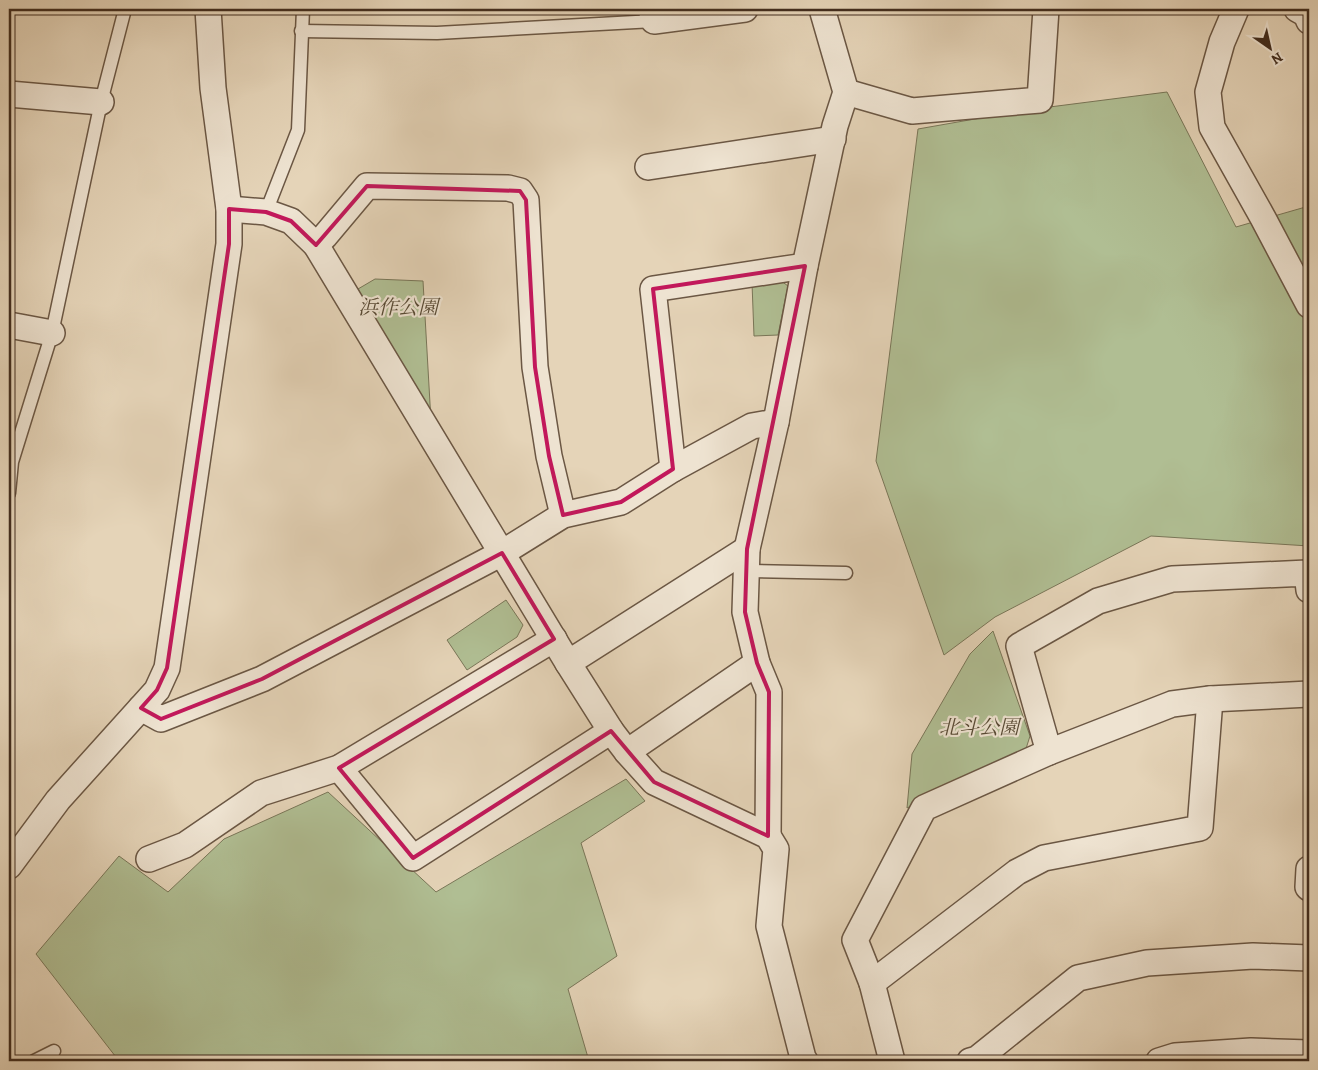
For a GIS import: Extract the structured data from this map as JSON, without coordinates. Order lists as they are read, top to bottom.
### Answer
{
  "parks": ["浜作公園", "北斗公園"],
  "north": "bottom right"
}
